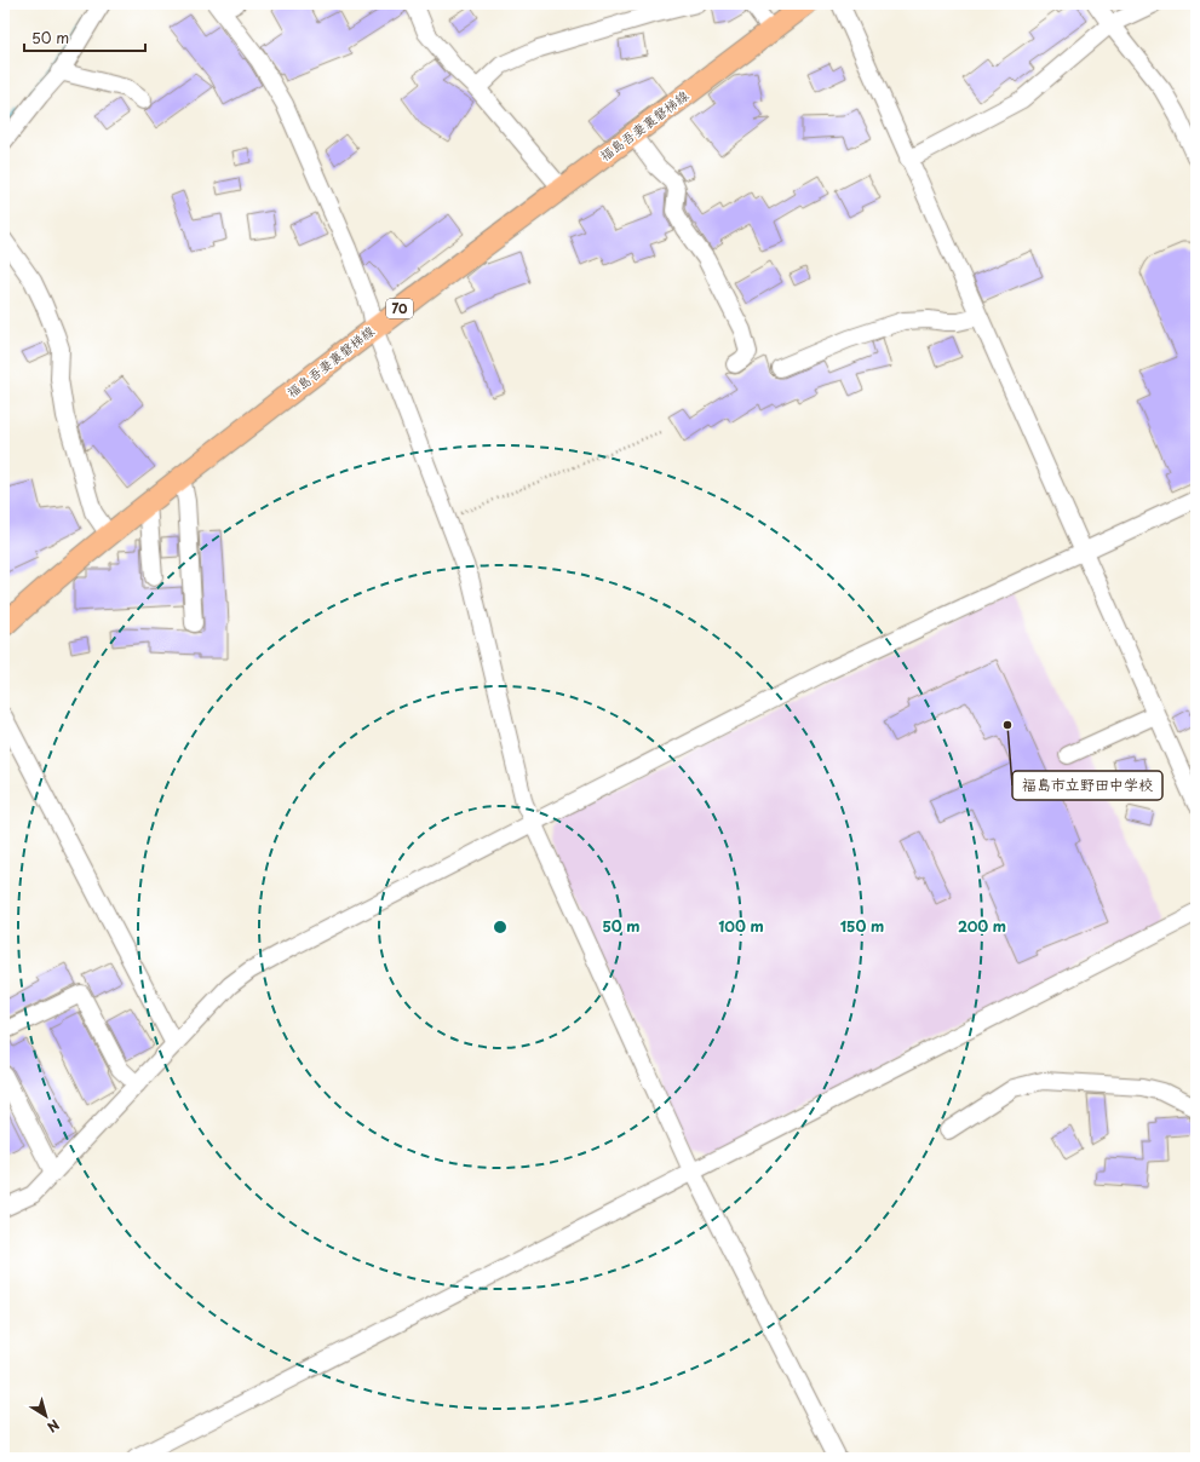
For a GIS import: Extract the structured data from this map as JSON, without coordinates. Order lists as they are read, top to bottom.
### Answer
{
  "streets": {
    "main road": ["福島吾妻裏磐梯線", "70"]
  },
  "places": ["福島市立野田中学校"],
  "scale_bar": "50 m",
  "north": "bottom right",
  "rings": [
    "50 m",
    "100 m",
    "150 m",
    "200 m"
  ]
}
